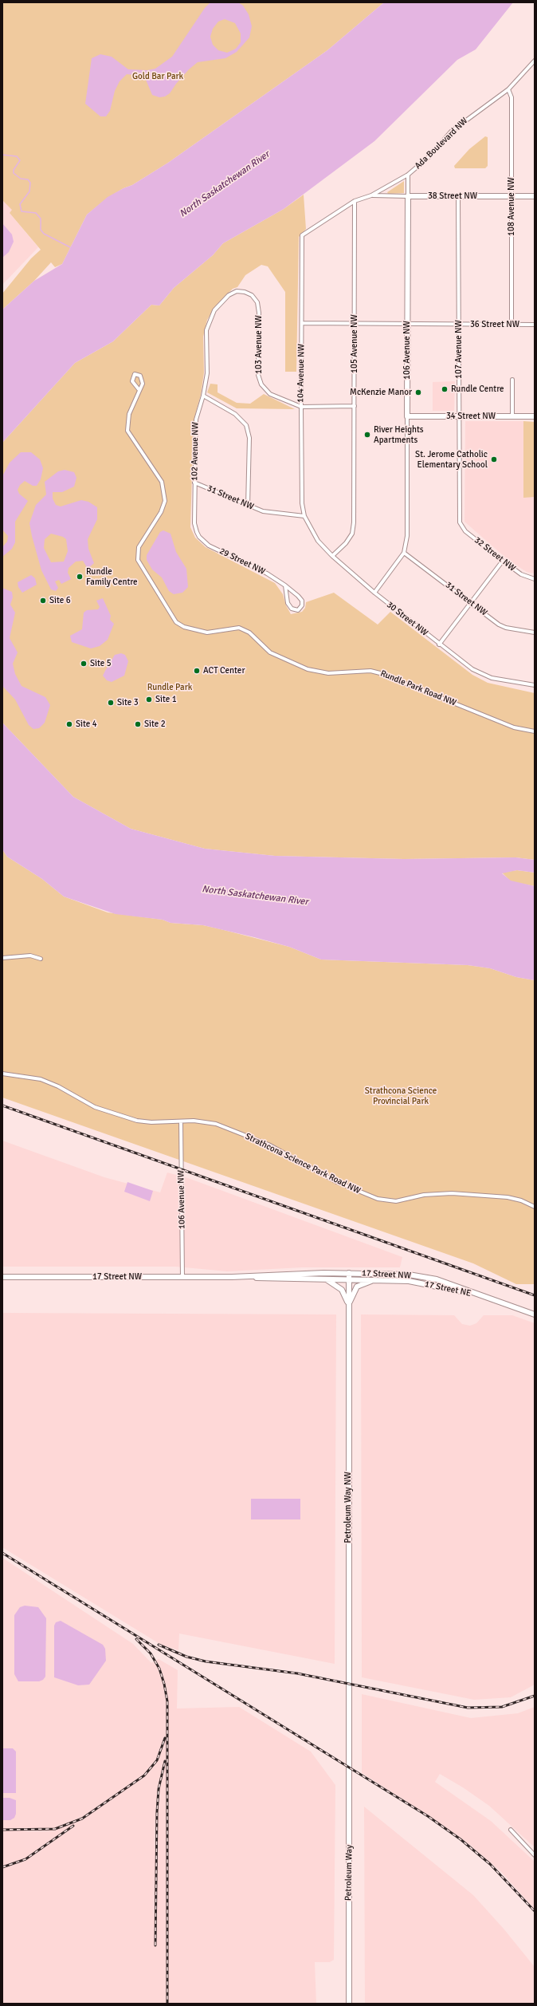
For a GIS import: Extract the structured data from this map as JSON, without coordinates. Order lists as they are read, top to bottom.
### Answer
{
  "streets": {
    "street": [
      "Ada Boulevard NW",
      "38 Street NW",
      "108 Avenue NW",
      "36 Street NW",
      "105 Avenue NW",
      "103 Avenue NW",
      "107 Avenue NW",
      "106 Avenue NW",
      "104 Avenue NW",
      "34 Street NW",
      "102 Avenue NW",
      "31 Street NW",
      "32 Street NW",
      "29 Street NW",
      "30 Street NW",
      "Rundle Park Road NW",
      "Strathcona Science Park Road NW",
      "17 Street NW",
      "17 Street NE",
      "Petroleum Way NW",
      "Petroleum Way"
    ]
  },
  "crossings": [
    ["Ada Boulevard NW", "38 Street NW"],
    ["Ada Boulevard NW", "108 Avenue NW"],
    ["Ada Boulevard NW", "105 Avenue NW"],
    ["Ada Boulevard NW", "106 Avenue NW"],
    ["Ada Boulevard NW", "104 Avenue NW"],
    ["38 Street NW", "108 Avenue NW"],
    ["38 Street NW", "107 Avenue NW"],
    ["38 Street NW", "106 Avenue NW"],
    ["108 Avenue NW", "36 Street NW"],
    ["36 Street NW", "105 Avenue NW"],
    ["36 Street NW", "107 Avenue NW"],
    ["36 Street NW", "106 Avenue NW"],
    ["36 Street NW", "104 Avenue NW"],
    ["105 Avenue NW", "30 Street NW"],
    ["103 Avenue NW", "104 Avenue NW"],
    ["103 Avenue NW", "102 Avenue NW"],
    ["107 Avenue NW", "34 Street NW"],
    ["107 Avenue NW", "32 Street NW"],
    ["106 Avenue NW", "34 Street NW"],
    ["106 Avenue NW", "31 Street NW"],
    ["106 Avenue NW", "30 Street NW"],
    ["106 Avenue NW", "Strathcona Science Park Road NW"],
    ["106 Avenue NW", "17 Street NW"],
    ["104 Avenue NW", "31 Street NW"],
    ["104 Avenue NW", "30 Street NW"],
    ["102 Avenue NW", "31 Street NW"],
    ["102 Avenue NW", "29 Street NW"],
    ["31 Street NW", "30 Street NW"],
    ["17 Street NW", "17 Street NE"],
    ["17 Street NW", "Petroleum Way NW"],
    ["Petroleum Way NW", "Petroleum Way"]
  ],
  "water": ["North Saskatchewan River"],
  "parks": ["Gold Bar Park", "Rundle Park", "Strathcona Science Provincial Park"],
  "places": [
    "Rundle Centre",
    "McKenzie Manor",
    "River Heights Apartments",
    "St. Jerome Catholic Elementary School",
    "Rundle Family Centre",
    "Site 6",
    "Site 5",
    "ACT Center",
    "Site 1",
    "Site 3",
    "Site 4",
    "Site 2"
  ]
}
